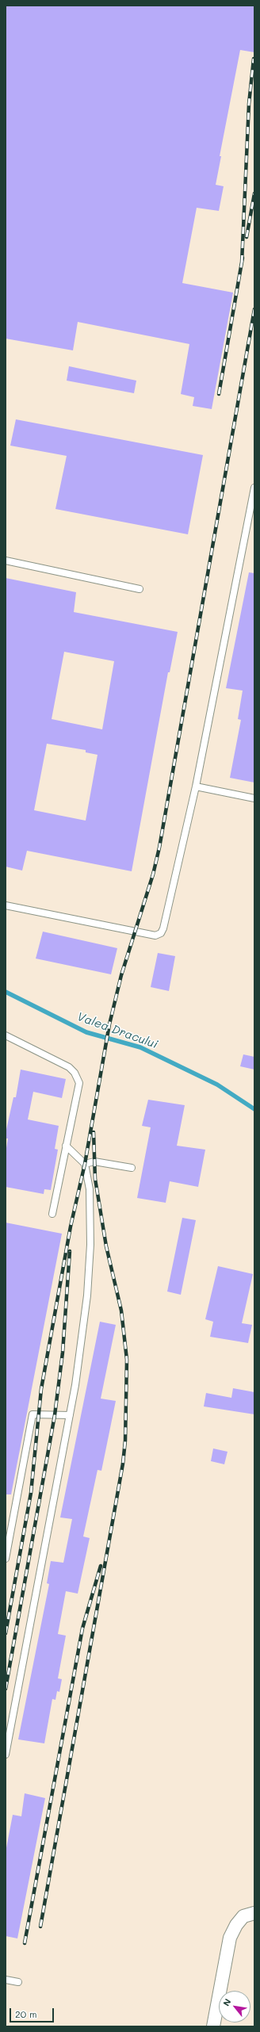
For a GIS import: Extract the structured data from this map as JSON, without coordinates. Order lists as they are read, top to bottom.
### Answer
{
  "water": ["Valea Dracului"],
  "scale_bar": "20 m",
  "north": "top left"
}
